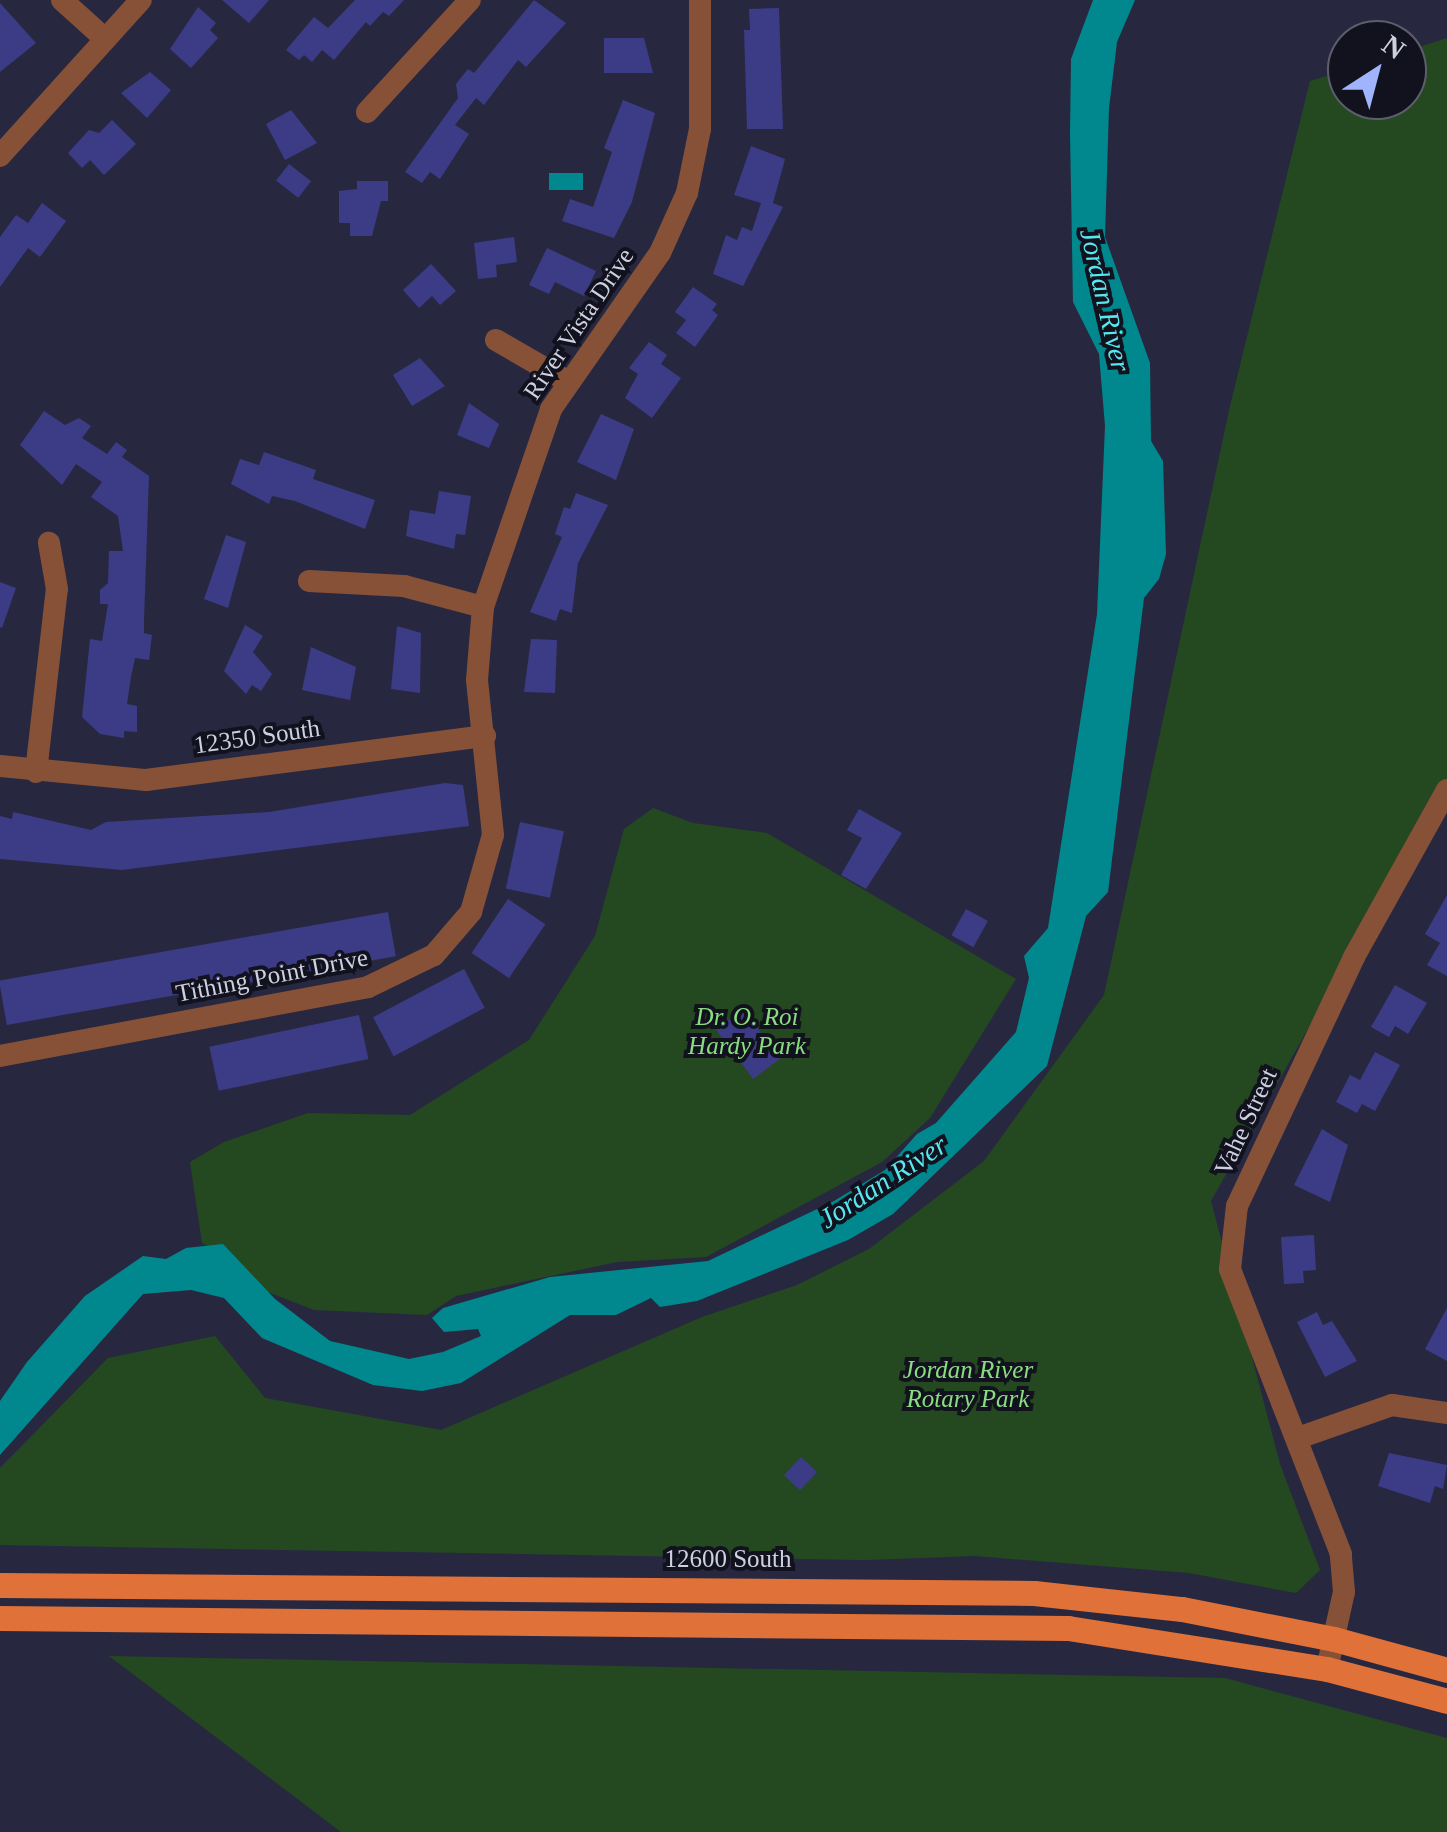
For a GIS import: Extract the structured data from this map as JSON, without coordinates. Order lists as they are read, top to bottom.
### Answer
{
  "streets": {
    "main road": ["12600 South"],
    "street": [
      "River Vista Drive",
      "12350 South",
      "Tithing Point Drive",
      "Vahe Street"
    ]
  },
  "crossings": [
    ["River Vista Drive", "12350 South"],
    ["River Vista Drive", "Tithing Point Drive"],
    ["12350 South", "Tithing Point Drive"],
    ["Vahe Street", "12600 South"]
  ],
  "water": ["Jordan River"],
  "parks": ["Dr. O. Roi Hardy Park", "Jordan River Rotary Park"],
  "north": "top right"
}
